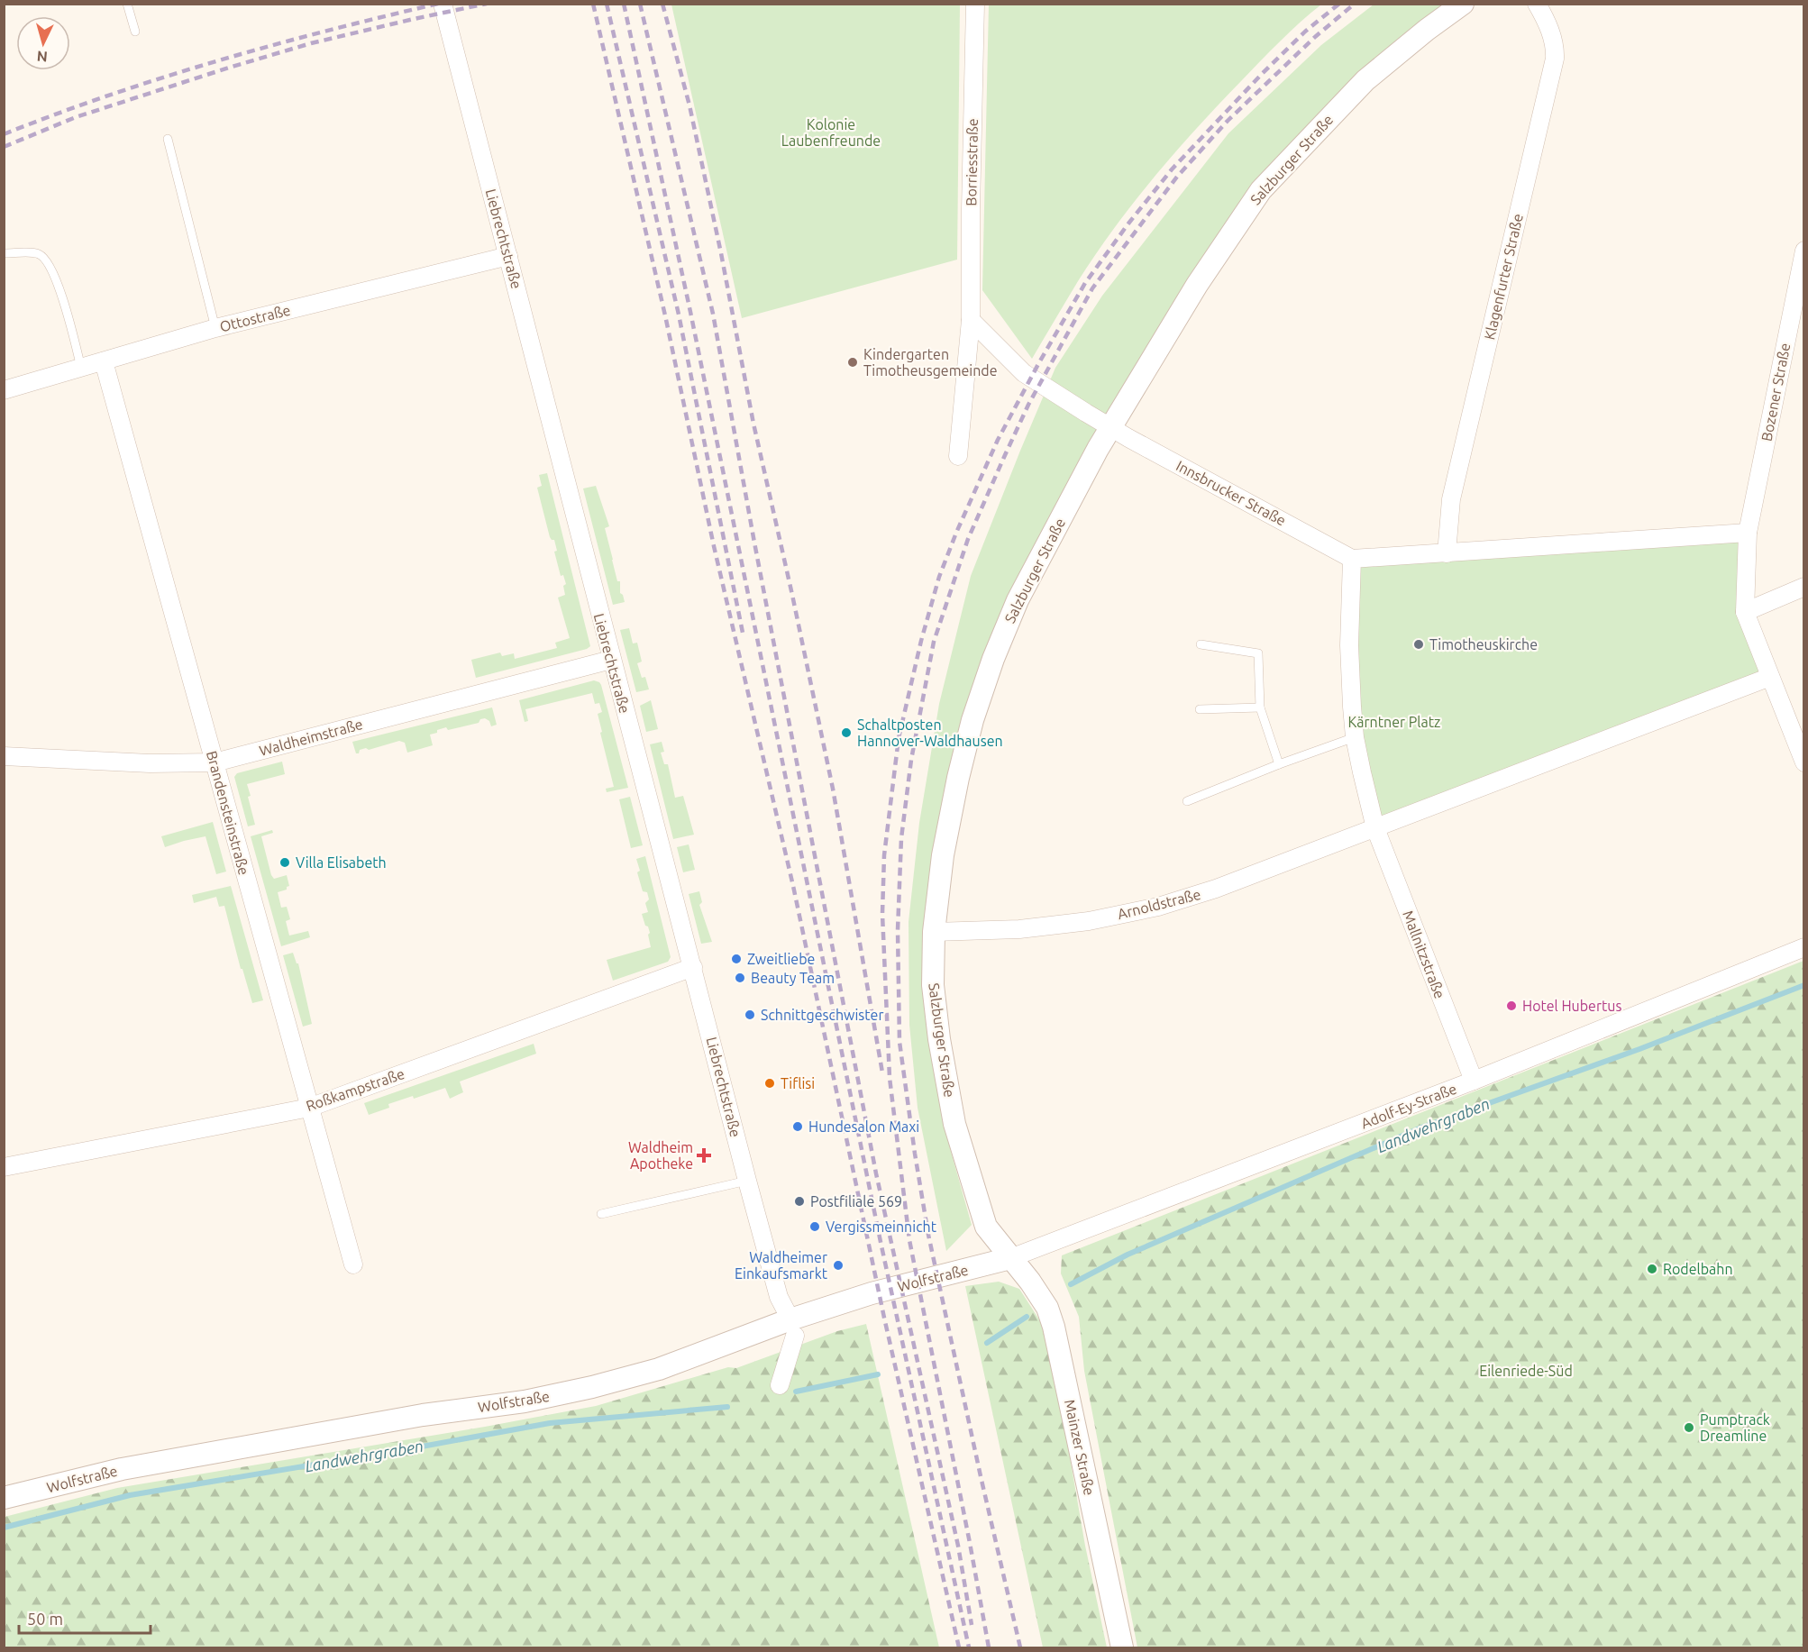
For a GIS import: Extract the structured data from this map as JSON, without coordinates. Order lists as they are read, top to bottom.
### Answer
{
  "streets": {
    "street": [
      "Salzburger Straße",
      "Borriesstraße",
      "Liebrechtstraße",
      "Klagenfurter Straße",
      "Ottostraße",
      "Bozener Straße",
      "Innsbrucker Straße",
      "Waldheimstraße",
      "Brandensteinstraße",
      "Arnoldstraße",
      "Mallnitzstraße",
      "Roßkampstraße",
      "Adolf-Ey-Straße",
      "Wolfstraße",
      "Mainzer Straße"
    ]
  },
  "crossings": [
    ["Salzburger Straße", "Innsbrucker Straße"],
    ["Salzburger Straße", "Arnoldstraße"],
    ["Salzburger Straße", "Adolf-Ey-Straße"],
    ["Salzburger Straße", "Wolfstraße"],
    ["Salzburger Straße", "Mainzer Straße"],
    ["Liebrechtstraße", "Ottostraße"],
    ["Liebrechtstraße", "Waldheimstraße"],
    ["Liebrechtstraße", "Roßkampstraße"],
    ["Liebrechtstraße", "Wolfstraße"],
    ["Ottostraße", "Brandensteinstraße"],
    ["Waldheimstraße", "Brandensteinstraße"],
    ["Brandensteinstraße", "Roßkampstraße"],
    ["Arnoldstraße", "Mallnitzstraße"],
    ["Mallnitzstraße", "Adolf-Ey-Straße"],
    ["Adolf-Ey-Straße", "Wolfstraße"],
    ["Adolf-Ey-Straße", "Mainzer Straße"],
    ["Wolfstraße", "Mainzer Straße"]
  ],
  "water": ["Landwehrgraben"],
  "parks": ["Kolonie Laubenfreunde", "Kärntner Platz", "Eilenriede-Süd"],
  "places": {
    "other": [
      "Kindergarten Timotheusgemeinde",
      "Timotheuskirche",
      "Schaltposten Hannover-Waldhausen",
      "Villa Elisabeth",
      "Zweitliebe",
      "Beauty Team",
      "Hotel Hubertus",
      "Schnittgeschwister",
      "Tiflisi",
      "Hundesalon Maxi",
      "Postfiliale 569",
      "Vergissmeinnicht",
      "Waldheimer Einkaufsmarkt",
      "Rodelbahn",
      "Pumptrack Dreamline"
    ],
    "health": ["Waldheim Apotheke"]
  },
  "scale_bar": "50 m",
  "north": "bottom"
}
